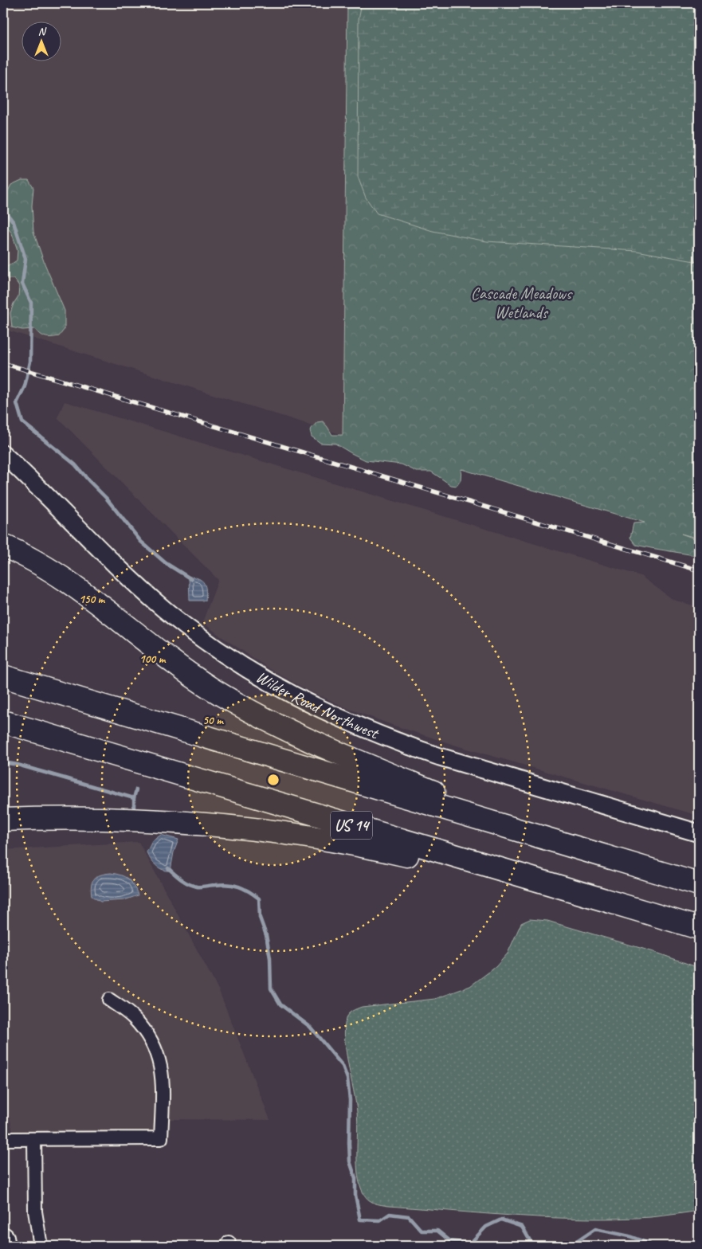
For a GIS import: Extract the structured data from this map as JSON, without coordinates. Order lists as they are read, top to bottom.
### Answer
{
  "streets": {
    "highway": ["US 14"],
    "street": ["Wilder Road Northwest"]
  },
  "parks": ["Cascade Meadows Wetlands"],
  "north": "top",
  "rings": ["150 m", "100 m", "50 m"]
}
